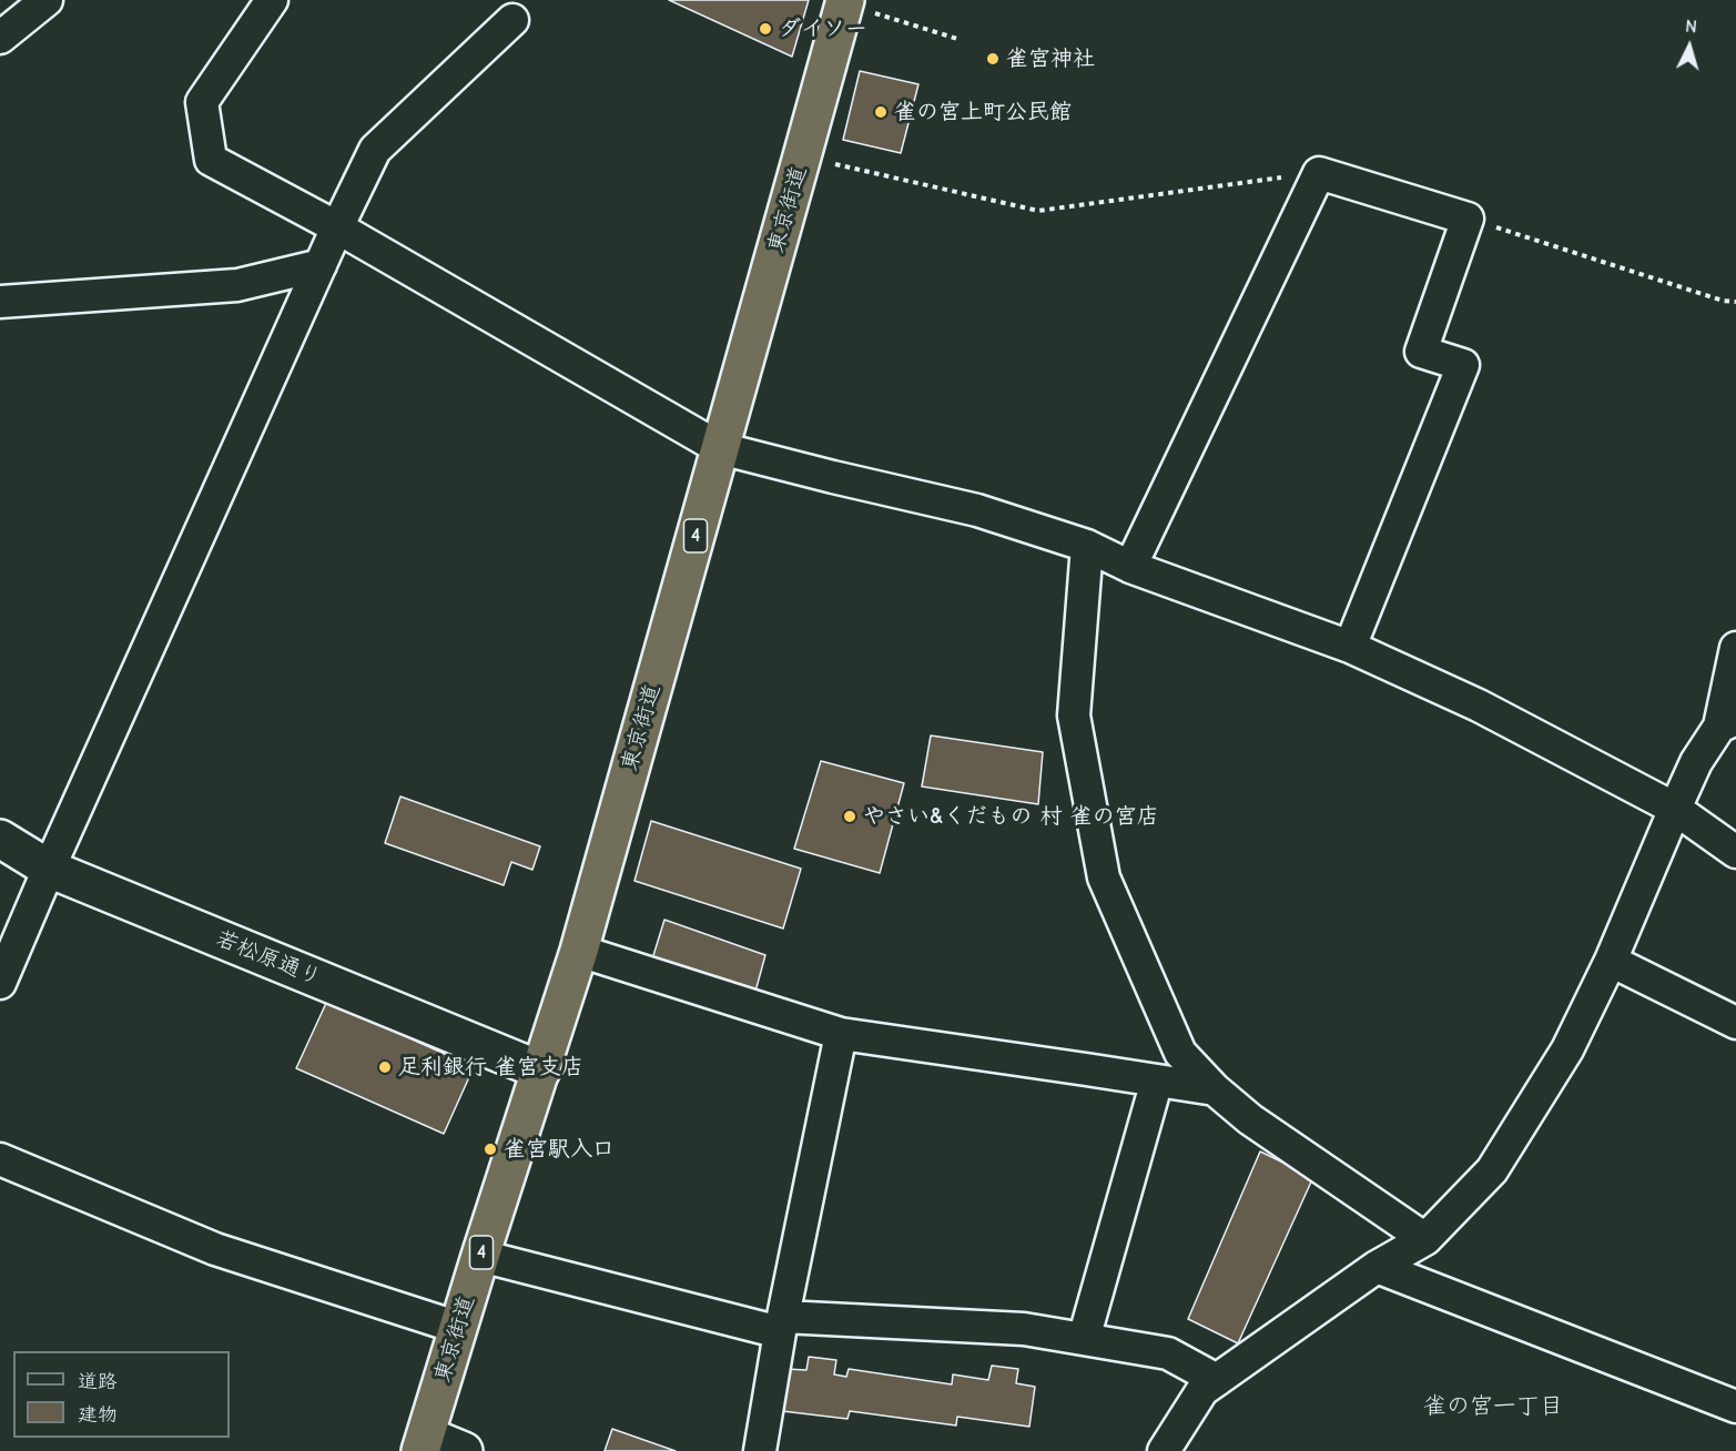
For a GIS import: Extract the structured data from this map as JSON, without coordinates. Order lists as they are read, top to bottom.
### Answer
{
  "streets": {
    "highway": ["東京街道", "4"],
    "street": ["若松原通り"]
  },
  "crossings": [
    ["東京街道", "若松原通り"]
  ],
  "districts": ["雀の宮一丁目"],
  "places": [
    "ダイソー",
    "雀宮神社",
    "雀の宮上町公民館",
    "やさい&くだもの 村 雀の宮店",
    "足利銀行 雀宮支店",
    "雀宮駅入口"
  ],
  "legend": ["道路", "建物"],
  "north": "top"
}
